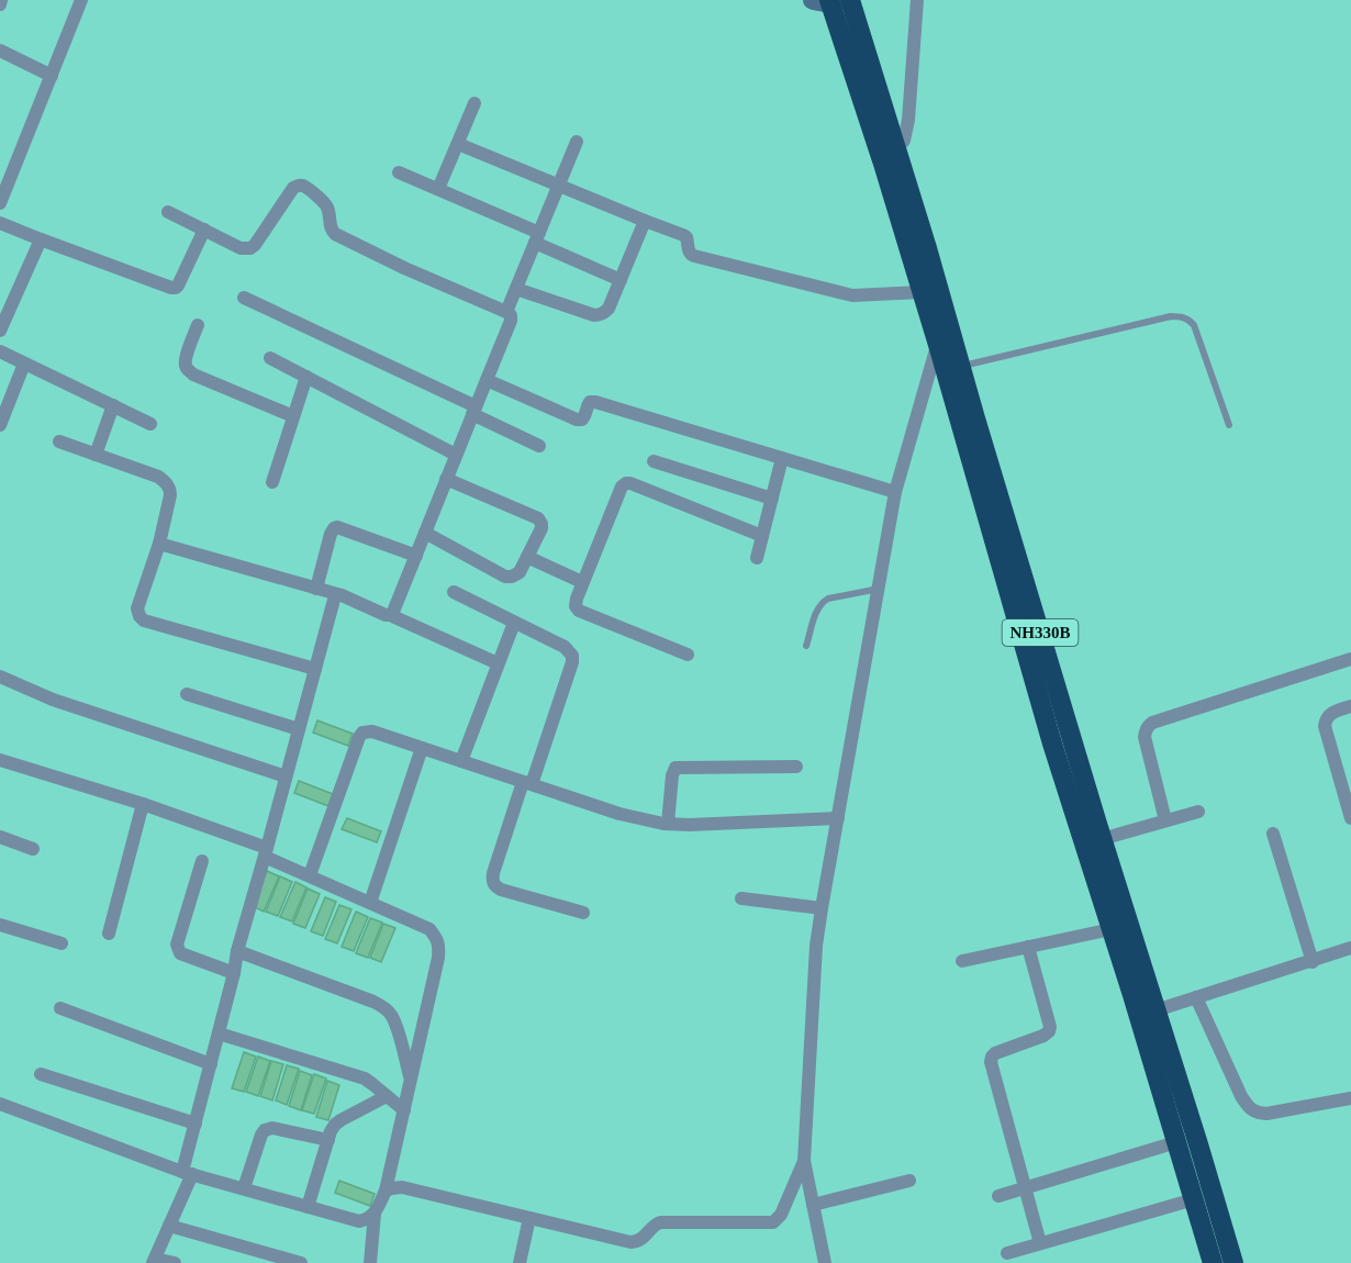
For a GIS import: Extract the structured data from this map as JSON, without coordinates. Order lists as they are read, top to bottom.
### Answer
{
  "streets": {
    "highway": ["NH330B"]
  }
}
